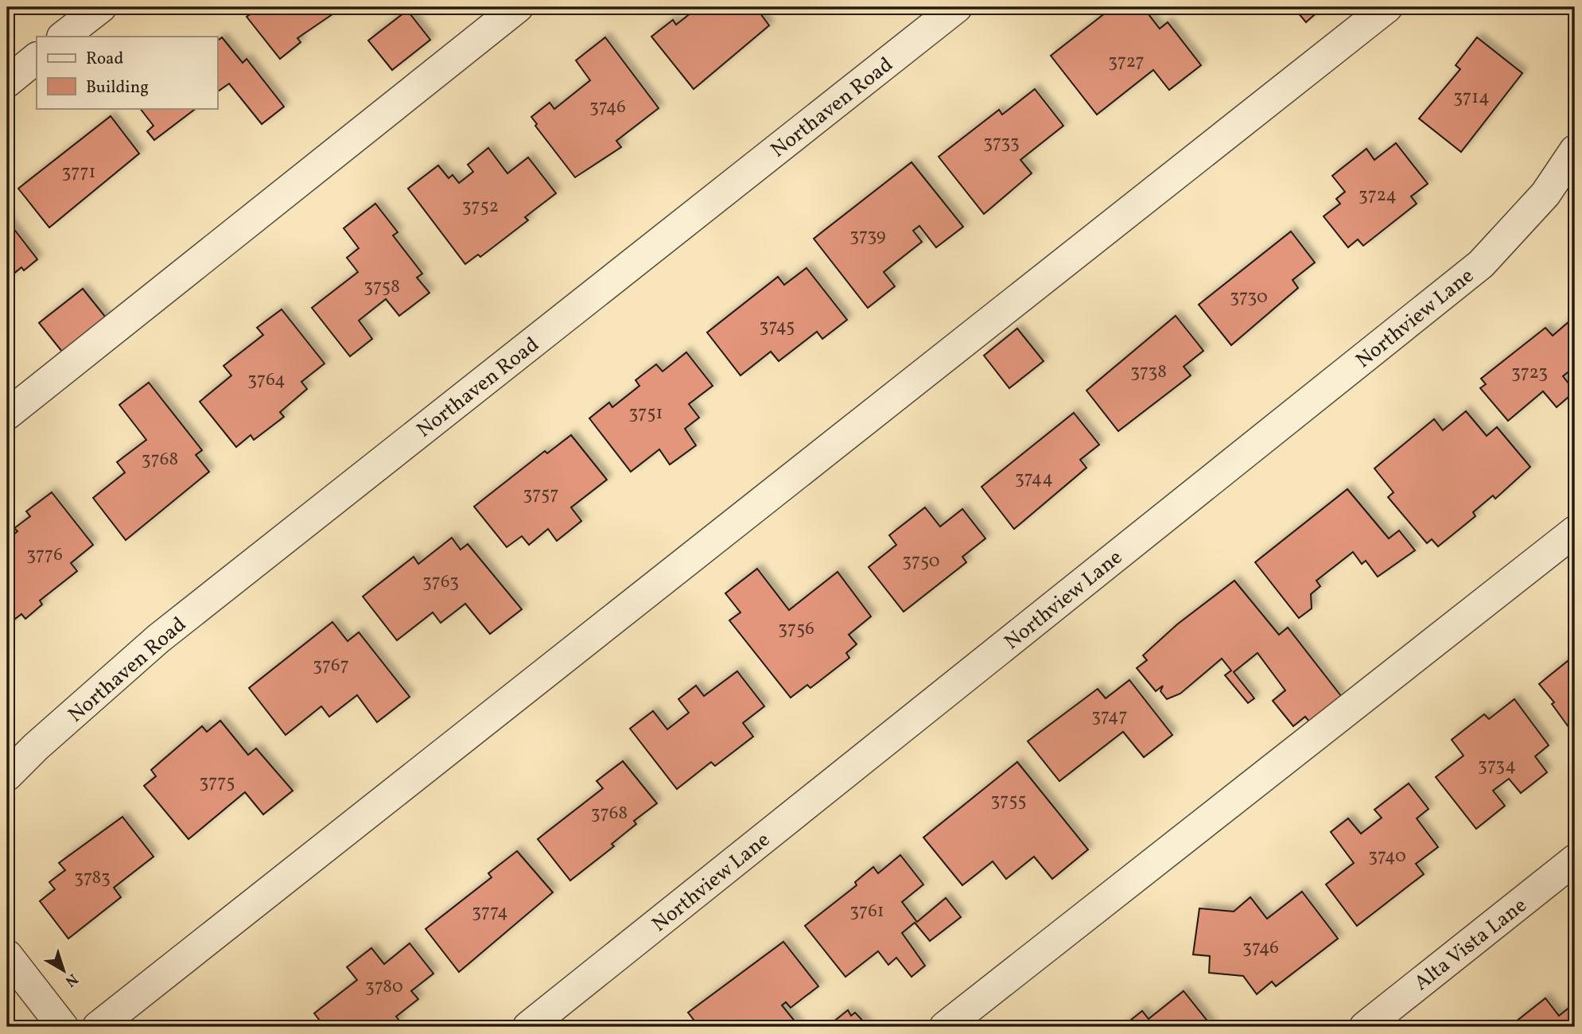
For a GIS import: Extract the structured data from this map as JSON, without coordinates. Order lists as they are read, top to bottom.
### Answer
{
  "streets": {
    "street": ["Northaven Road", "Northview Lane", "Alta Vista Lane"]
  },
  "house_numbers": [
    "3727",
    "3714",
    "3746",
    "3733",
    "3771",
    "3724",
    "3752",
    "3739",
    "3758",
    "3730",
    "3745",
    "3738",
    "3723",
    "3764",
    "3751",
    "3768",
    "3744",
    "3757",
    "3776",
    "3750",
    "3763",
    "3756",
    "3767",
    "3747",
    "3734",
    "3775",
    "3755",
    "3768",
    "3740",
    "3783",
    "3761",
    "3774",
    "3746",
    "3780"
  ],
  "legend": ["Road", "Building"],
  "north": "bottom right"
}
